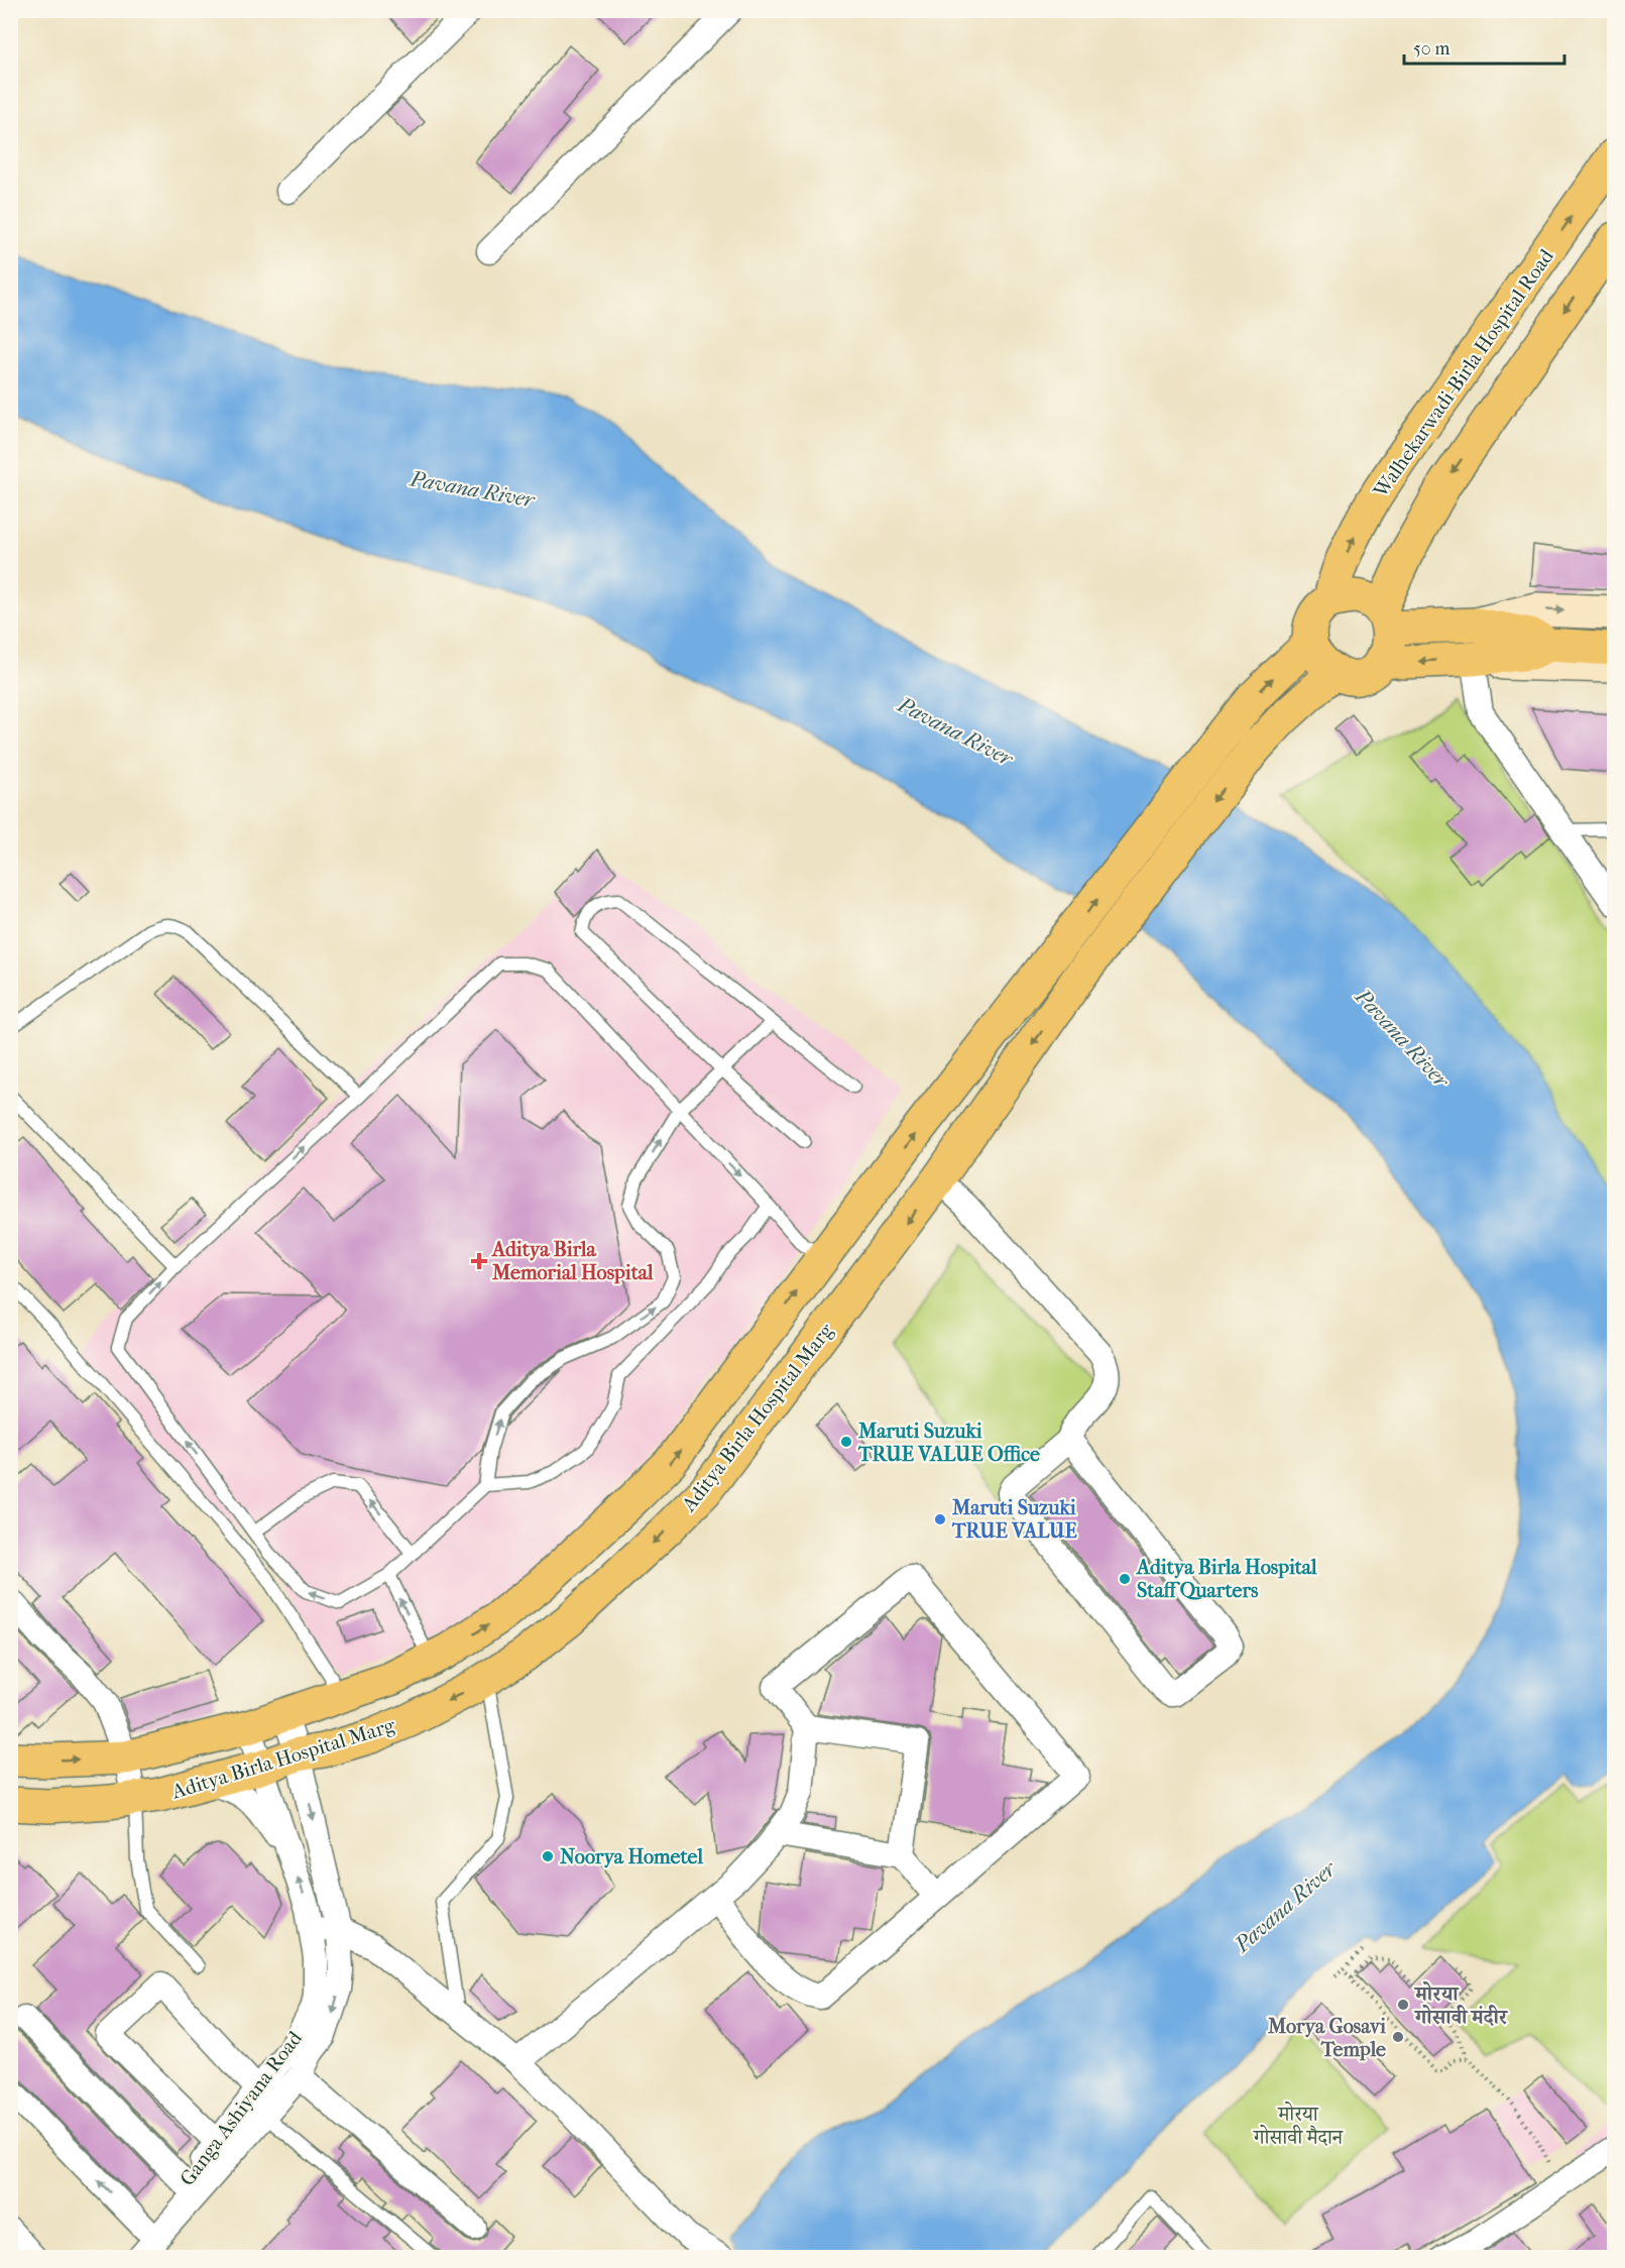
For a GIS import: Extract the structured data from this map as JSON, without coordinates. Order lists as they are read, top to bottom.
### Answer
{
  "streets": {
    "main road": ["Walhekarwadi-Birla Hospital Road", "Aditya Birla Hospital Marg"],
    "street": ["Ganga Ashiyana Road"]
  },
  "crossings": [
    ["Aditya Birla Hospital Marg", "Ganga Ashiyana Road"]
  ],
  "water": ["Pavana River"],
  "parks": ["मोरया गोसावी मैदान"],
  "places": {
    "health": ["Aditya Birla Memorial Hospital"],
    "other": [
      "Maruti Suzuki TRUE VALUE Office",
      "Maruti Suzuki TRUE VALUE",
      "Aditya Birla Hospital Staff Quarters",
      "Noorya Hometel",
      "मोरया गोसावी मंदीर",
      "Morya Gosavi Temple"
    ]
  },
  "scale_bar": "50 m"
}
